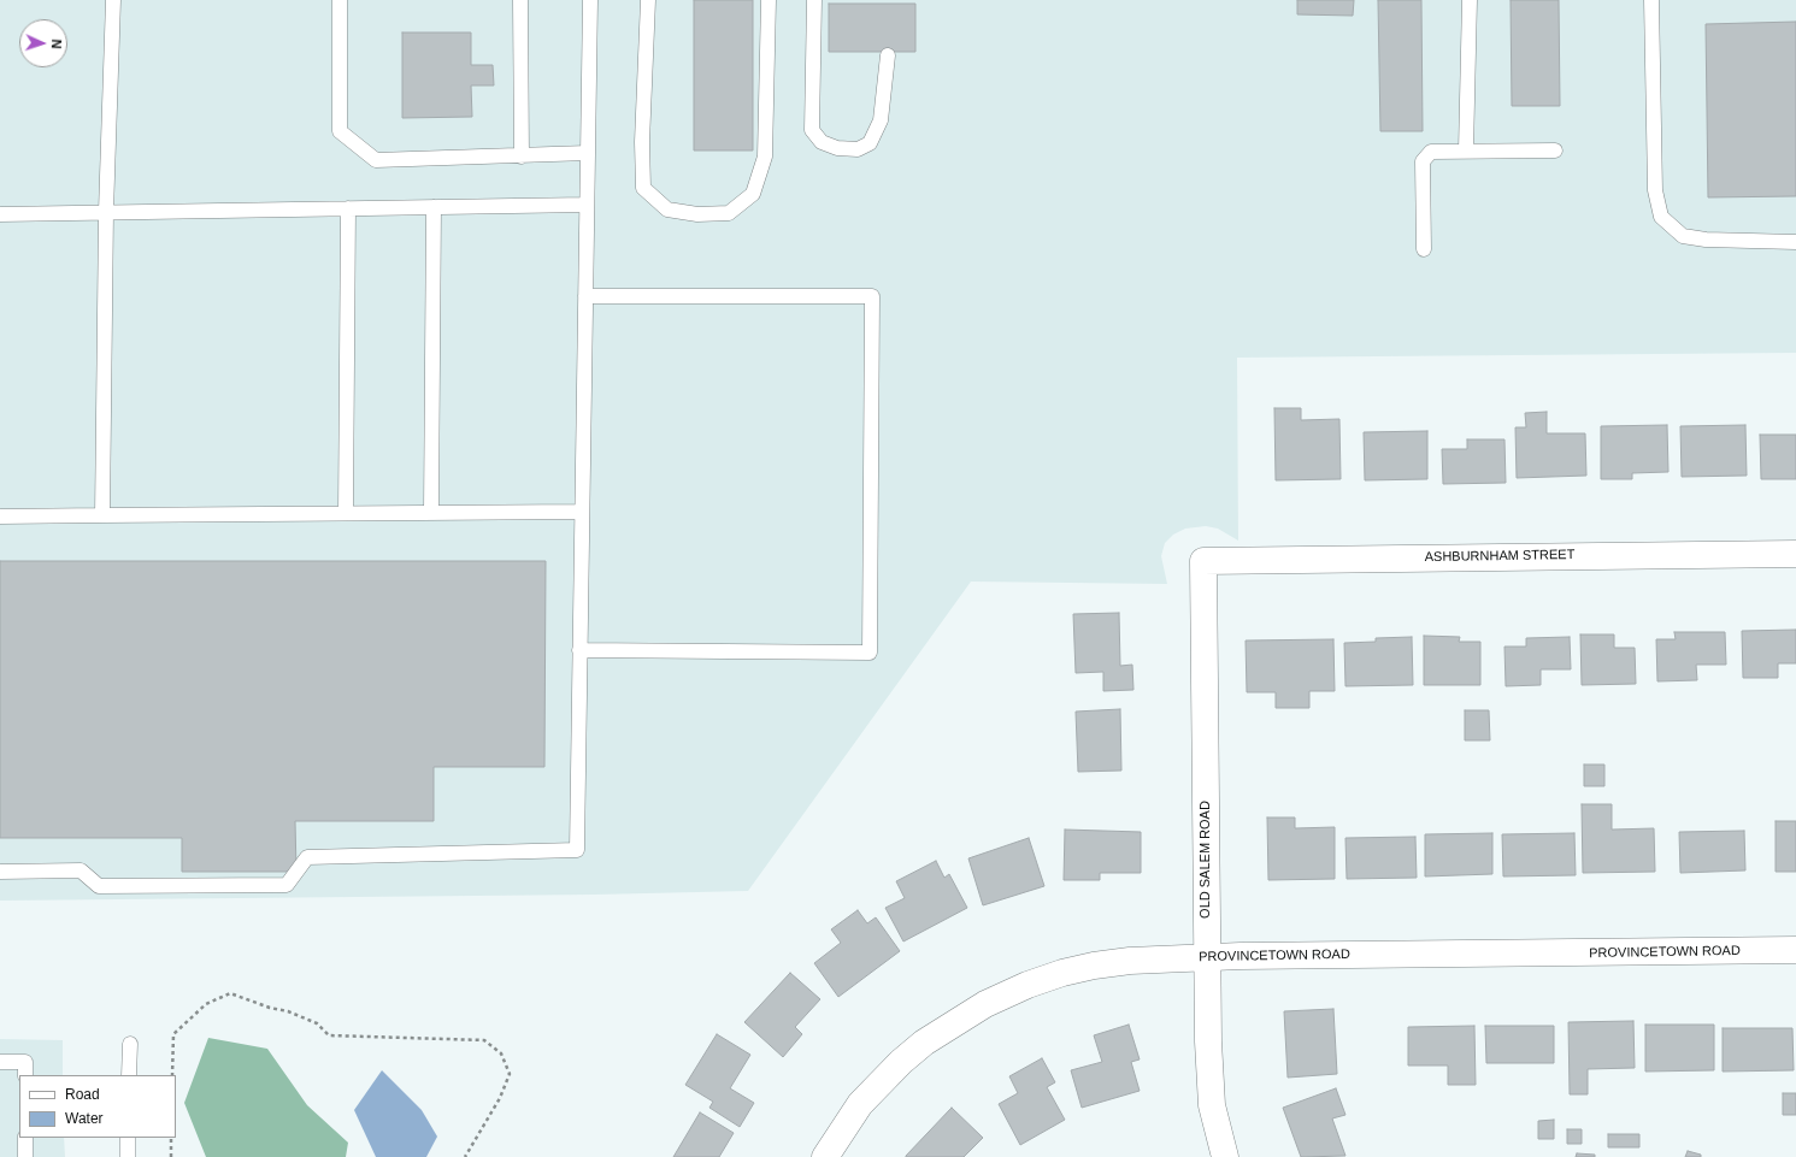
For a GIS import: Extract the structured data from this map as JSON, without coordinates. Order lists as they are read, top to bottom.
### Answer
{
  "streets": {
    "street": ["ASHBURNHAM STREET", "OLD SALEM ROAD", "PROVINCETOWN ROAD"]
  },
  "crossings": [
    ["ASHBURNHAM STREET", "OLD SALEM ROAD"],
    ["OLD SALEM ROAD", "PROVINCETOWN ROAD"]
  ],
  "legend": ["Road", "Water"],
  "north": "right"
}
